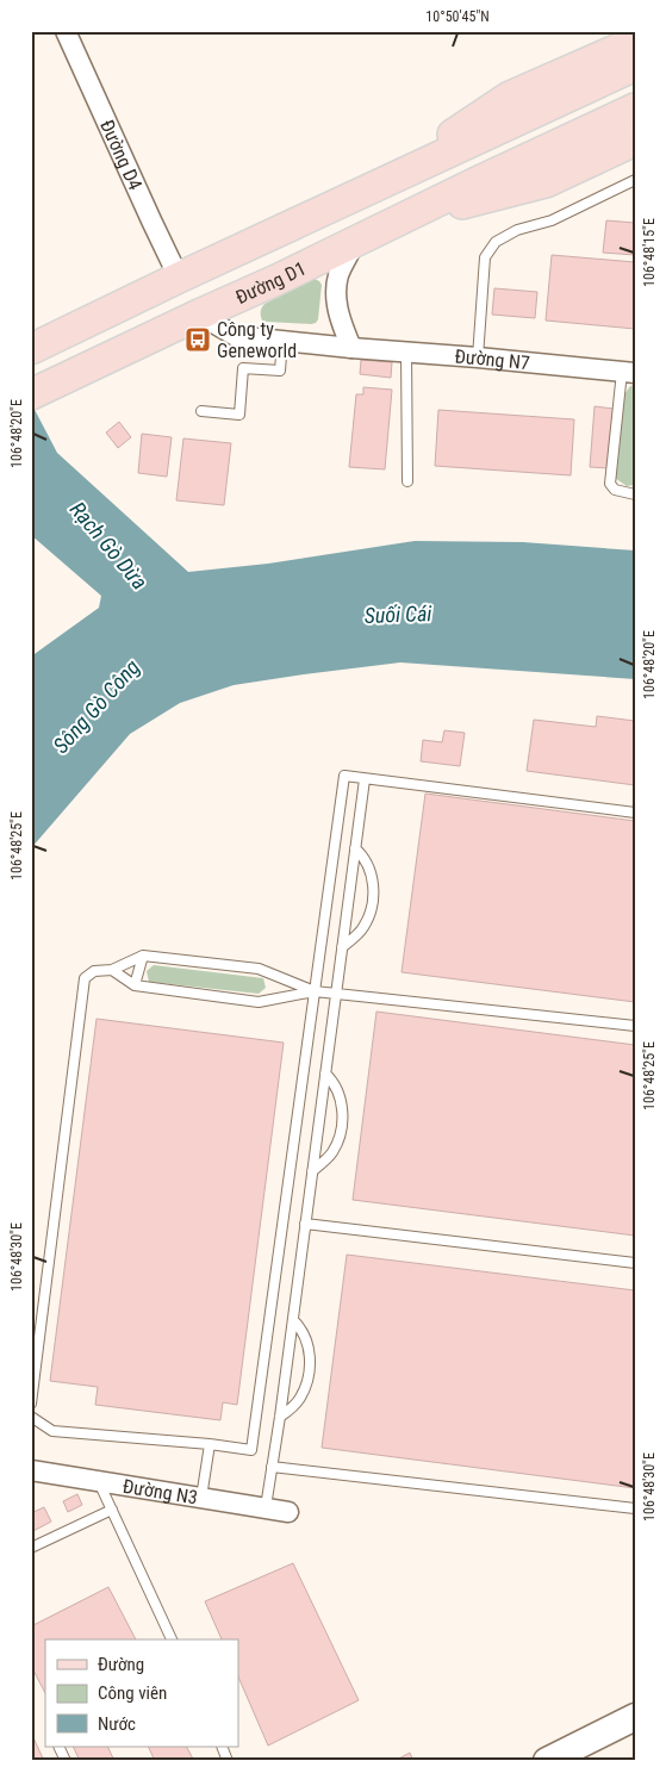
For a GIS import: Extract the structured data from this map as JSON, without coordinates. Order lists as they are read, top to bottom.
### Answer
{
  "streets": {
    "main road": ["Đường D1"],
    "street": ["Đường D4", "Đường N7", "Đường N3"]
  },
  "crossings": [
    ["Đường D1", "Đường N7"]
  ],
  "water": ["Rạch Gò Dừa", "Suối Cái", "Sông Gò Công"],
  "places": {
    "bus stop": ["Công ty Geneworld"]
  },
  "legend": ["Đường", "Công viên", "Nước"],
  "coordinates": [
    "10°50'45\"N",
    "106°48'15\"E",
    "106°48'20\"E",
    "106°48'25\"E",
    "106°48'30\"E"
  ]
}
